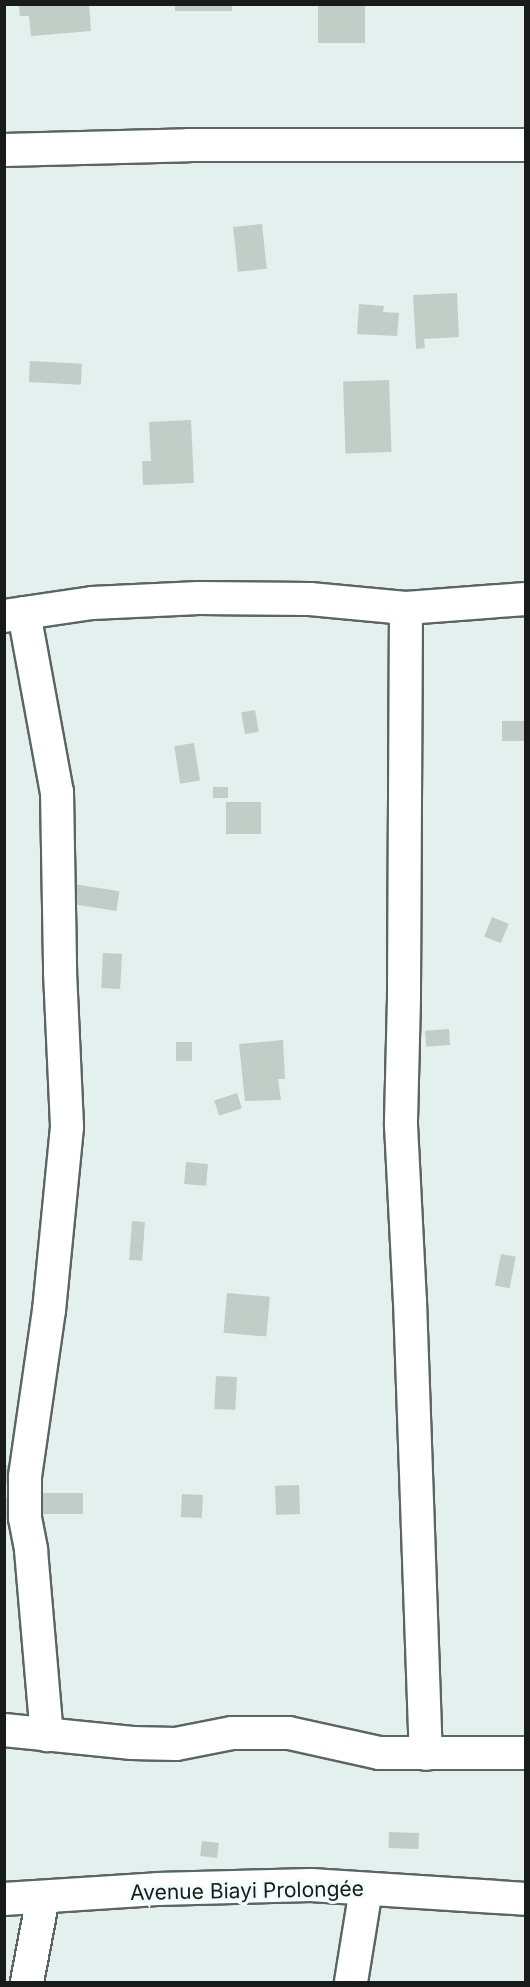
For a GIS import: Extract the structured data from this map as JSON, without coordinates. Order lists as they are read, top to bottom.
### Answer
{
  "streets": {
    "street": ["Avenue Biayi Prolongée"]
  }
}
